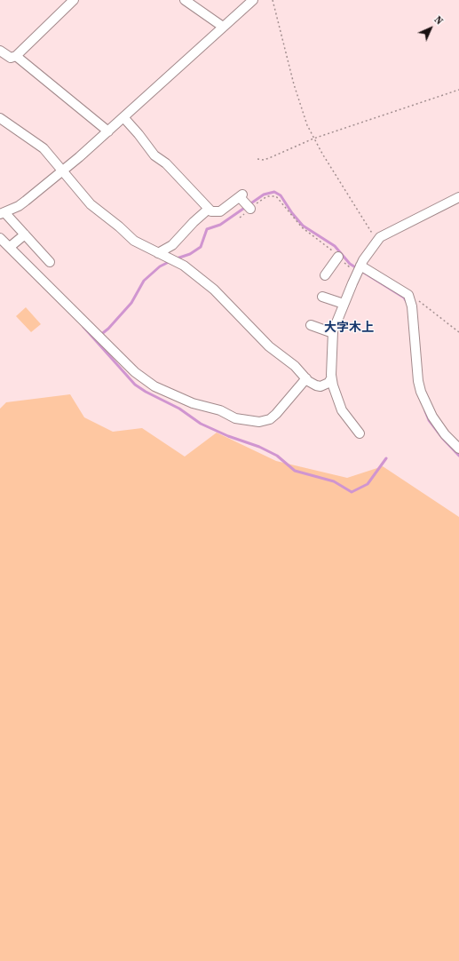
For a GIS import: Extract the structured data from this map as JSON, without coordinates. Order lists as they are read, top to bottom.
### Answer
{
  "districts": ["大字木上"],
  "north": "top right"
}
